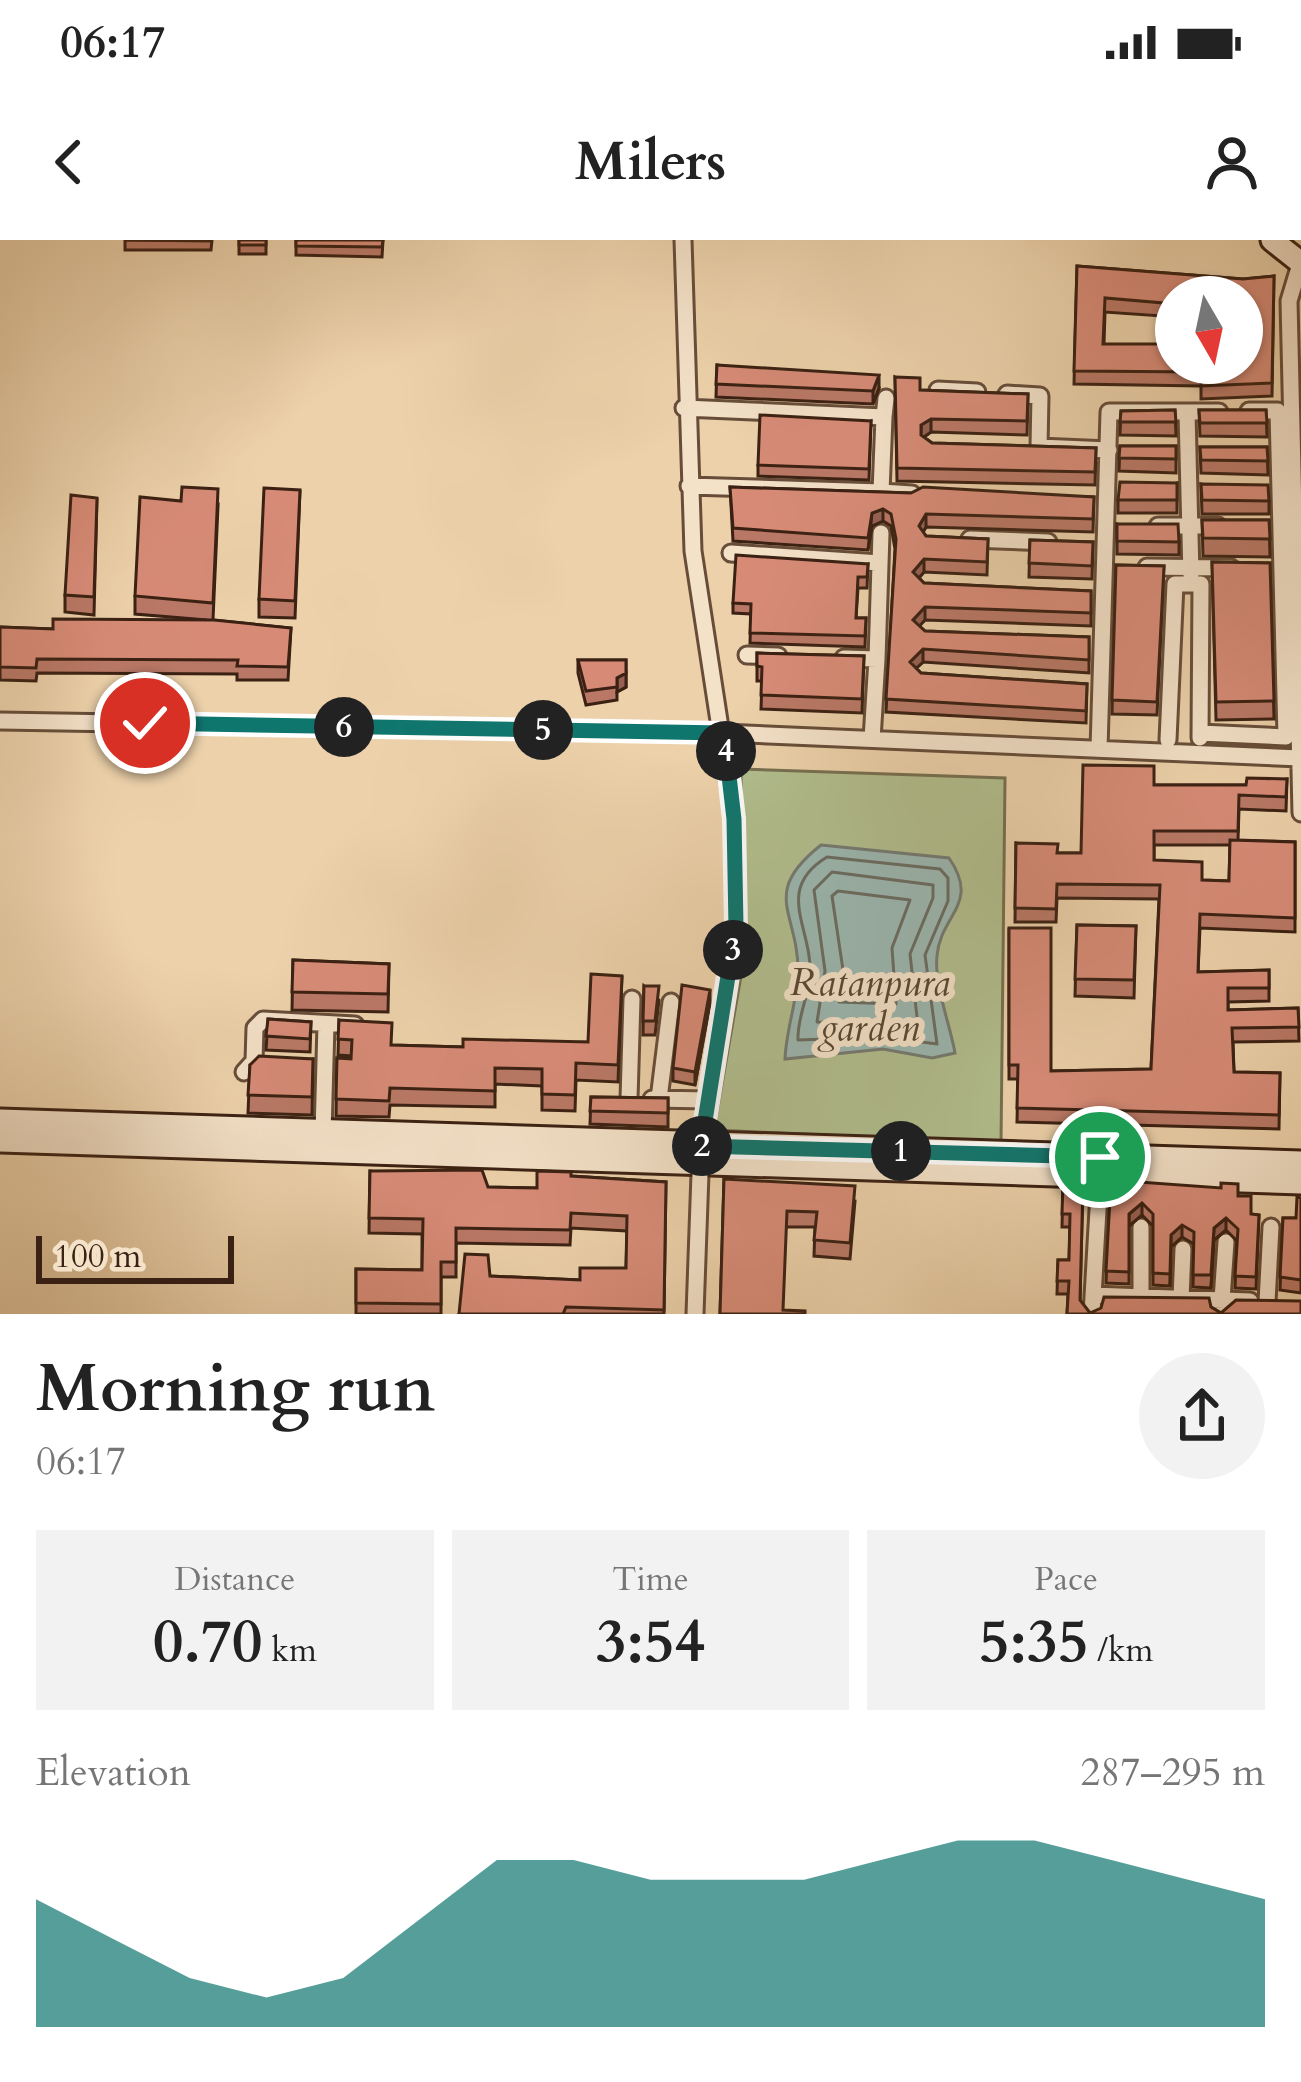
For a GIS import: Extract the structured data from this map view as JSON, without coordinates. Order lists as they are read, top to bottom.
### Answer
{
  "parks": ["Ratanpura garden"],
  "scale_bar": "100 m",
  "north": "bottom",
  "page": {
    "status": "06:17",
    "header": "Milers",
    "pins": [
      "6",
      "5",
      "4",
      "3",
      "2",
      "1"
    ],
    "scale": "100 m",
    "heading": ["Morning run", "06:17"],
    "stats": [
      ["Distance", "0.70 km"],
      ["Time", "3:54"],
      ["Pace", "5:35 /km"]
    ],
    "chart": ["Elevation", "287–295 m"]
  }
}
